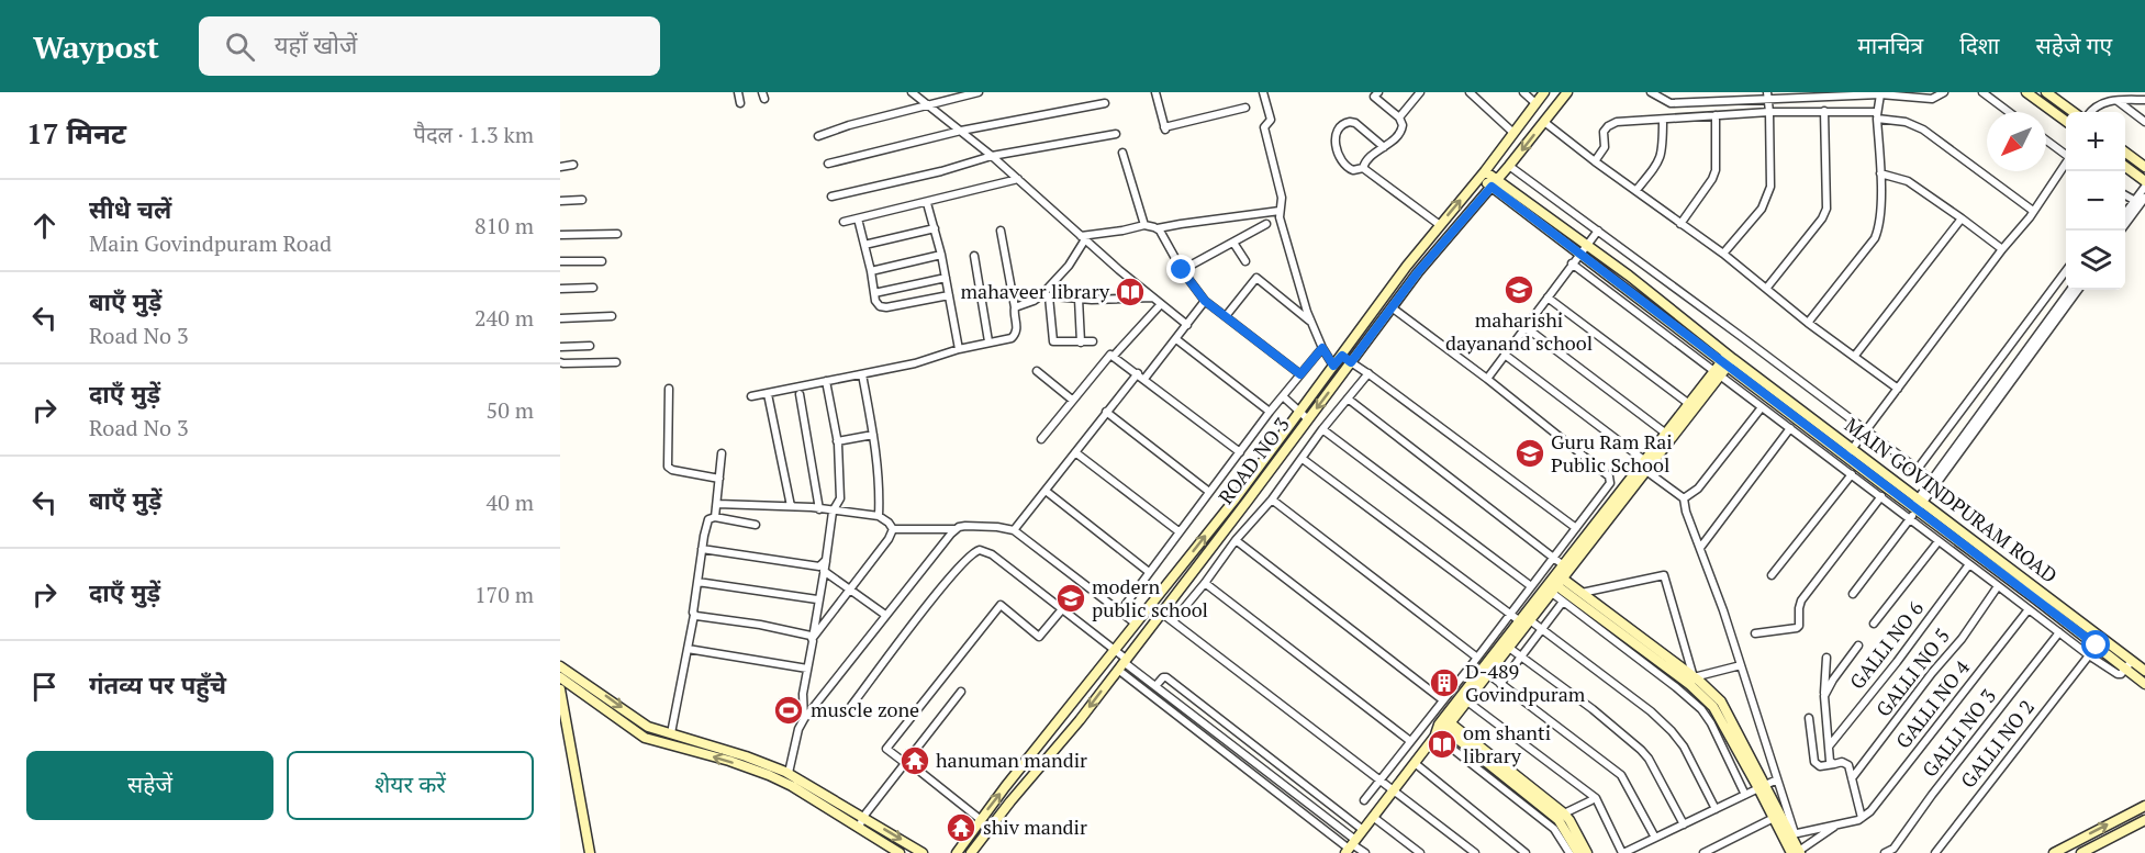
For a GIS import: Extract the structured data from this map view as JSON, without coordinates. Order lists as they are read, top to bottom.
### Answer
{
  "streets": {
    "street": [
      "ROAD NO 3",
      "MAIN GOVINDPURAM ROAD",
      "GALLI NO 6",
      "GALLI NO 5",
      "GALLI NO 4",
      "GALLI NO 3",
      "GALLI NO 2"
    ]
  },
  "crossings": [
    ["ROAD NO 3", "MAIN GOVINDPURAM ROAD"]
  ],
  "places": {
    "school or university": ["maharishi dayanand school", "Guru Ram Rai Public School", "modern public school"],
    "library": ["mahaveer library", "om shanti library"],
    "building": ["D-489 Govindpuram"],
    "sports": ["muscle zone"],
    "temple": ["hanuman mandir", "shiv mandir"]
  },
  "north": "bottom left",
  "page": {
    "header": "Waypost",
    "search": "यहाँ खोजें",
    "nav": ["मानचित्र", "दिशा", "सहेजे गए"],
    "heading": ["17 मिनट", "पैदल · 1.3 km"],
    "map_buttons": ["+", "−"],
    "list": [
      ["सीधे चलें", "Main Govindpuram Road", "810 m"],
      ["बाएँ मुड़ें", "Road No 3", "240 m"],
      ["दाएँ मुड़ें", "Road No 3", "50 m"],
      ["बाएँ मुड़ें", "40 m"],
      ["दाएँ मुड़ें", "170 m"],
      "गंतव्य पर पहुँचे"
    ],
    "buttons": ["सहेजें", "शेयर करें"]
  }
}
